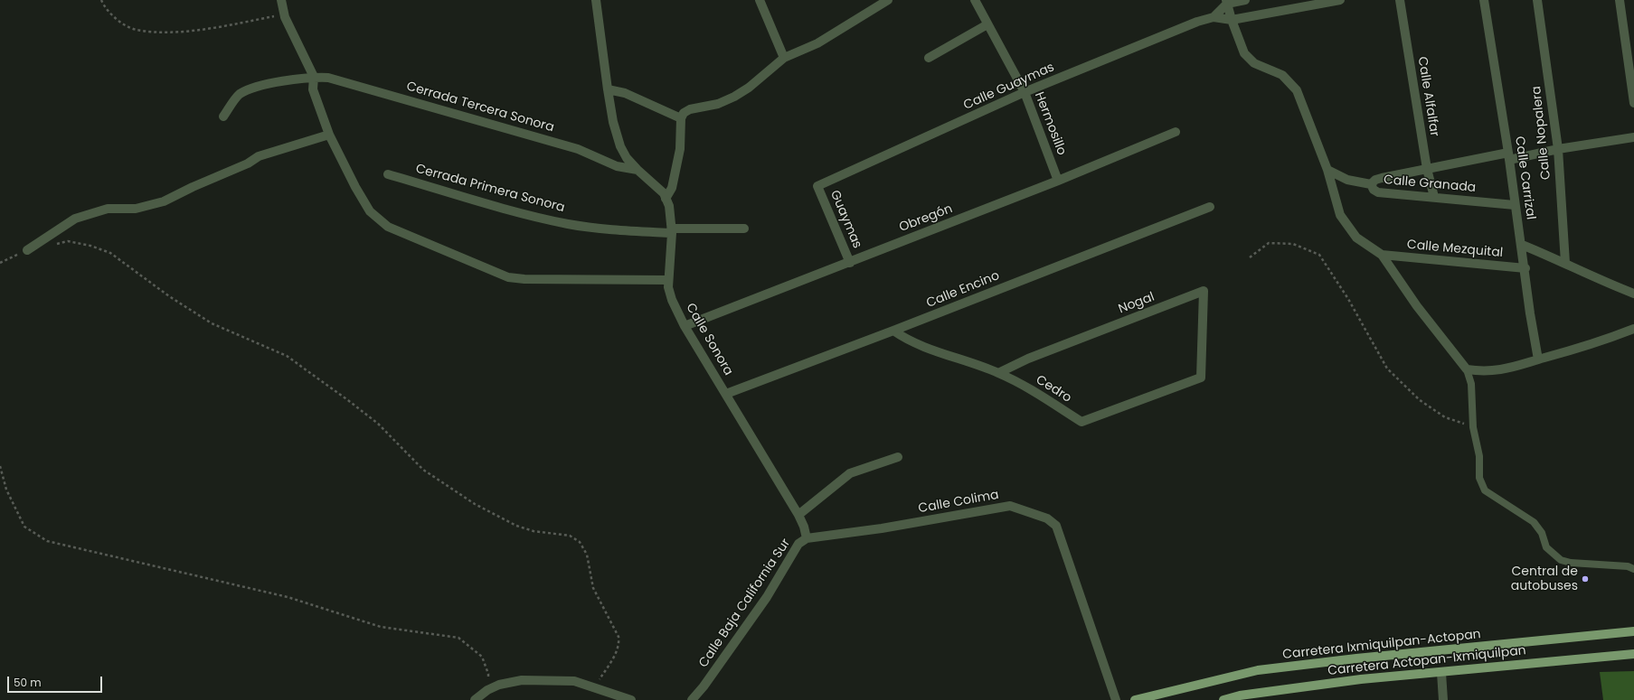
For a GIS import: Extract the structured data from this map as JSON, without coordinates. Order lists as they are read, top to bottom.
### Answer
{
  "streets": {
    "main road": ["Carretera Ixmiquilpan-Actopan", "Carretera Actopan-Ixmiquilpan"],
    "street": [
      "Calle Guaymas",
      "Calle Alfalfar",
      "Cerrada Tercera Sonora",
      "Hermosillo",
      "Calle Nopalera",
      "Calle Carrizal",
      "Calle Granada",
      "Cerrada Primera Sonora",
      "Obregón",
      "Guaymas",
      "Calle Mezquital",
      "Calle Encino",
      "Nogal",
      "Calle Sonora",
      "Cedro",
      "Calle Colima",
      "Calle Baja California Sur"
    ]
  },
  "crossings": [
    ["Calle Guaymas", "Hermosillo"],
    ["Calle Guaymas", "Guaymas"],
    ["Calle Alfalfar", "Calle Granada"],
    ["Cerrada Tercera Sonora", "Calle Sonora"],
    ["Hermosillo", "Obregón"],
    ["Calle Carrizal", "Calle Granada"],
    ["Calle Carrizal", "Calle Mezquital"],
    ["Cerrada Primera Sonora", "Calle Sonora"],
    ["Obregón", "Guaymas"],
    ["Obregón", "Calle Sonora"],
    ["Calle Encino", "Calle Sonora"],
    ["Calle Encino", "Cedro"],
    ["Nogal", "Cedro"],
    ["Calle Sonora", "Calle Colima"],
    ["Calle Sonora", "Calle Baja California Sur"],
    ["Calle Colima", "Calle Baja California Sur"]
  ],
  "places": ["Central de autobuses"],
  "scale_bar": "50 m"
}
